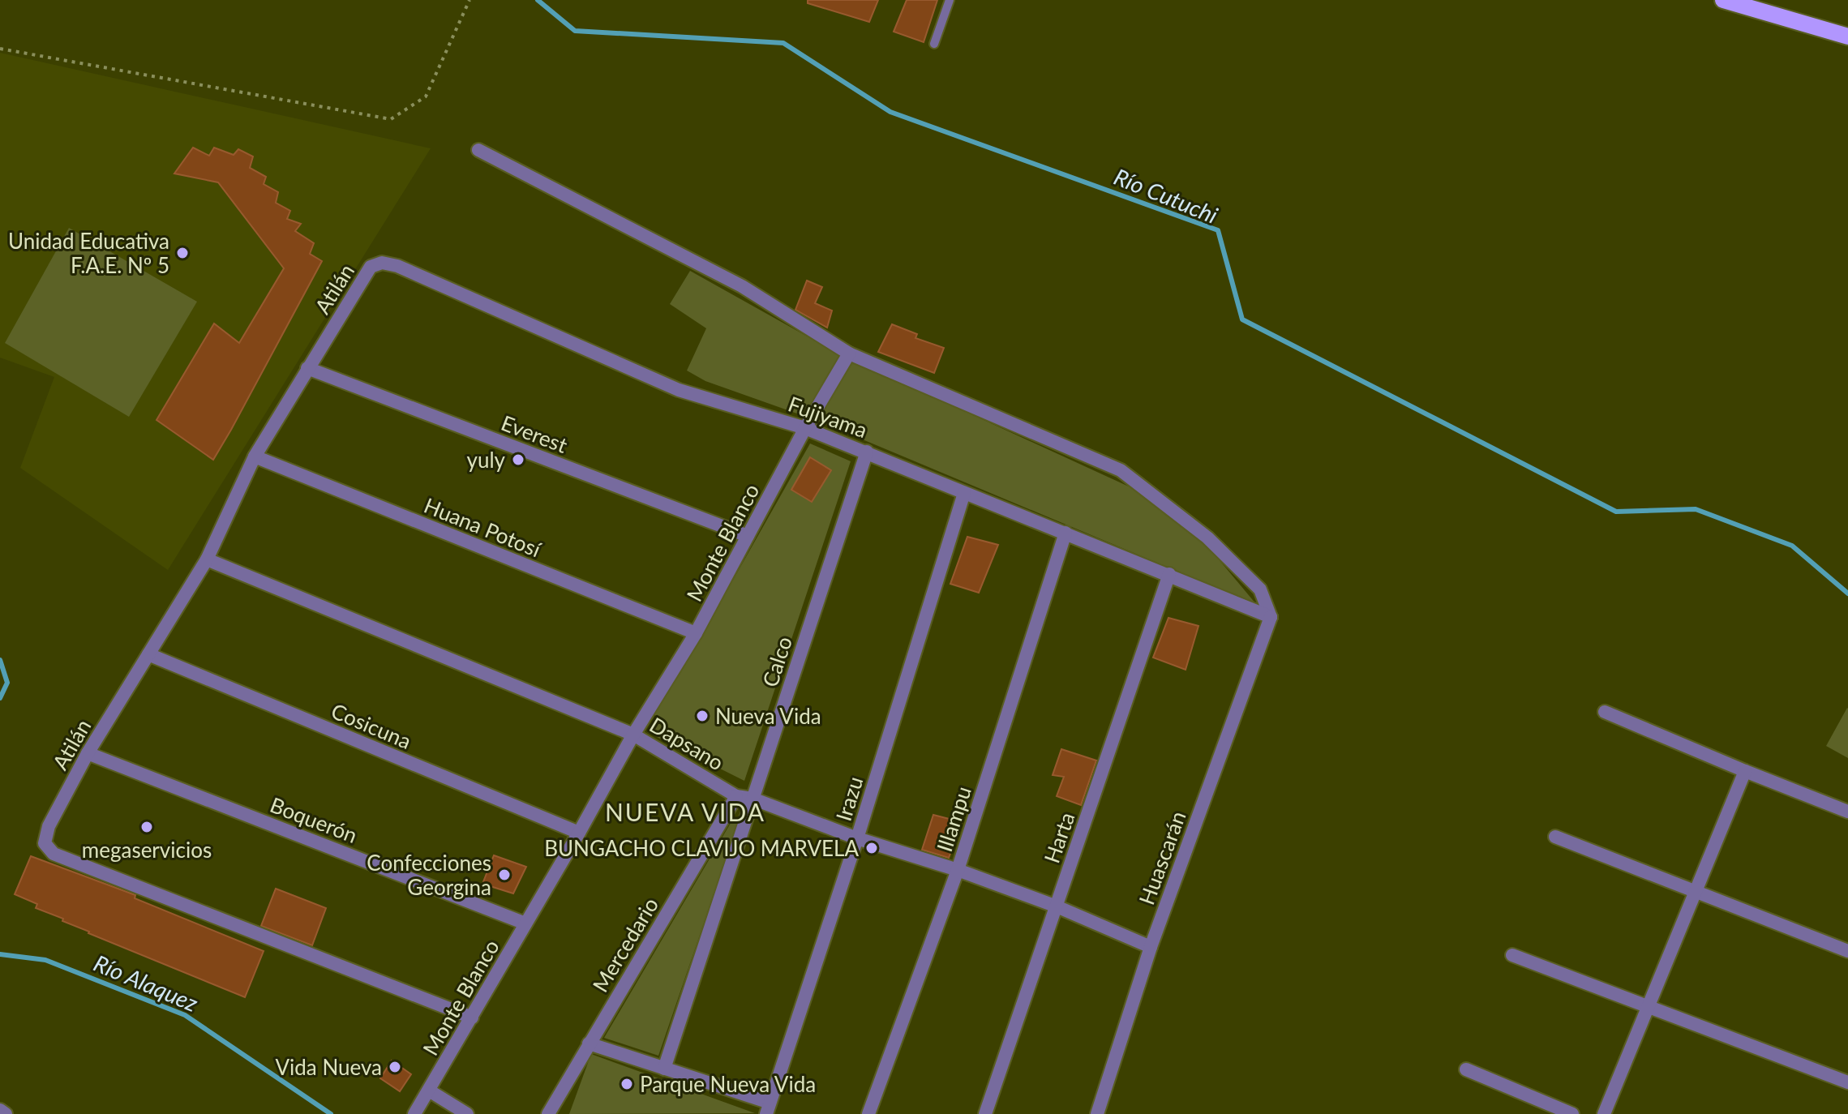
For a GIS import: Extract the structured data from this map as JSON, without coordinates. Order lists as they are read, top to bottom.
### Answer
{
  "streets": {
    "street": [
      "Atilán",
      "Fujiyama",
      "Everest",
      "Huana Potosí",
      "Monte Blanco",
      "Calco",
      "Cosicuna",
      "Dapsano",
      "Irazu",
      "Illampu",
      "Boquerón",
      "Harta",
      "Huascarán",
      "Mercedario"
    ]
  },
  "crossings": [
    ["Atilán", "Fujiyama"],
    ["Atilán", "Everest"],
    ["Atilán", "Huana Potosí"],
    ["Atilán", "Monte Blanco"],
    ["Atilán", "Cosicuna"],
    ["Atilán", "Dapsano"],
    ["Atilán", "Boquerón"],
    ["Fujiyama", "Monte Blanco"],
    ["Fujiyama", "Calco"],
    ["Fujiyama", "Irazu"],
    ["Fujiyama", "Illampu"],
    ["Fujiyama", "Harta"],
    ["Fujiyama", "Huascarán"],
    ["Everest", "Monte Blanco"],
    ["Huana Potosí", "Monte Blanco"],
    ["Monte Blanco", "Cosicuna"],
    ["Monte Blanco", "Dapsano"],
    ["Monte Blanco", "Boquerón"],
    ["Calco", "Dapsano"],
    ["Dapsano", "Irazu"],
    ["Dapsano", "Illampu"],
    ["Dapsano", "Harta"],
    ["Dapsano", "Huascarán"],
    ["Dapsano", "Mercedario"]
  ],
  "districts": ["NUEVA VIDA"],
  "water": ["Río Cutuchi", "Río Alaquez"],
  "places": [
    "Unidad Educativa F.A.E. Nº 5",
    "yuly",
    "Nueva Vida",
    "megaservicios",
    "BUNGACHO CLAVIJO MARVELA",
    "Confecciones Georgina",
    "Vida Nueva",
    "Parque Nueva Vida"
  ]
}
